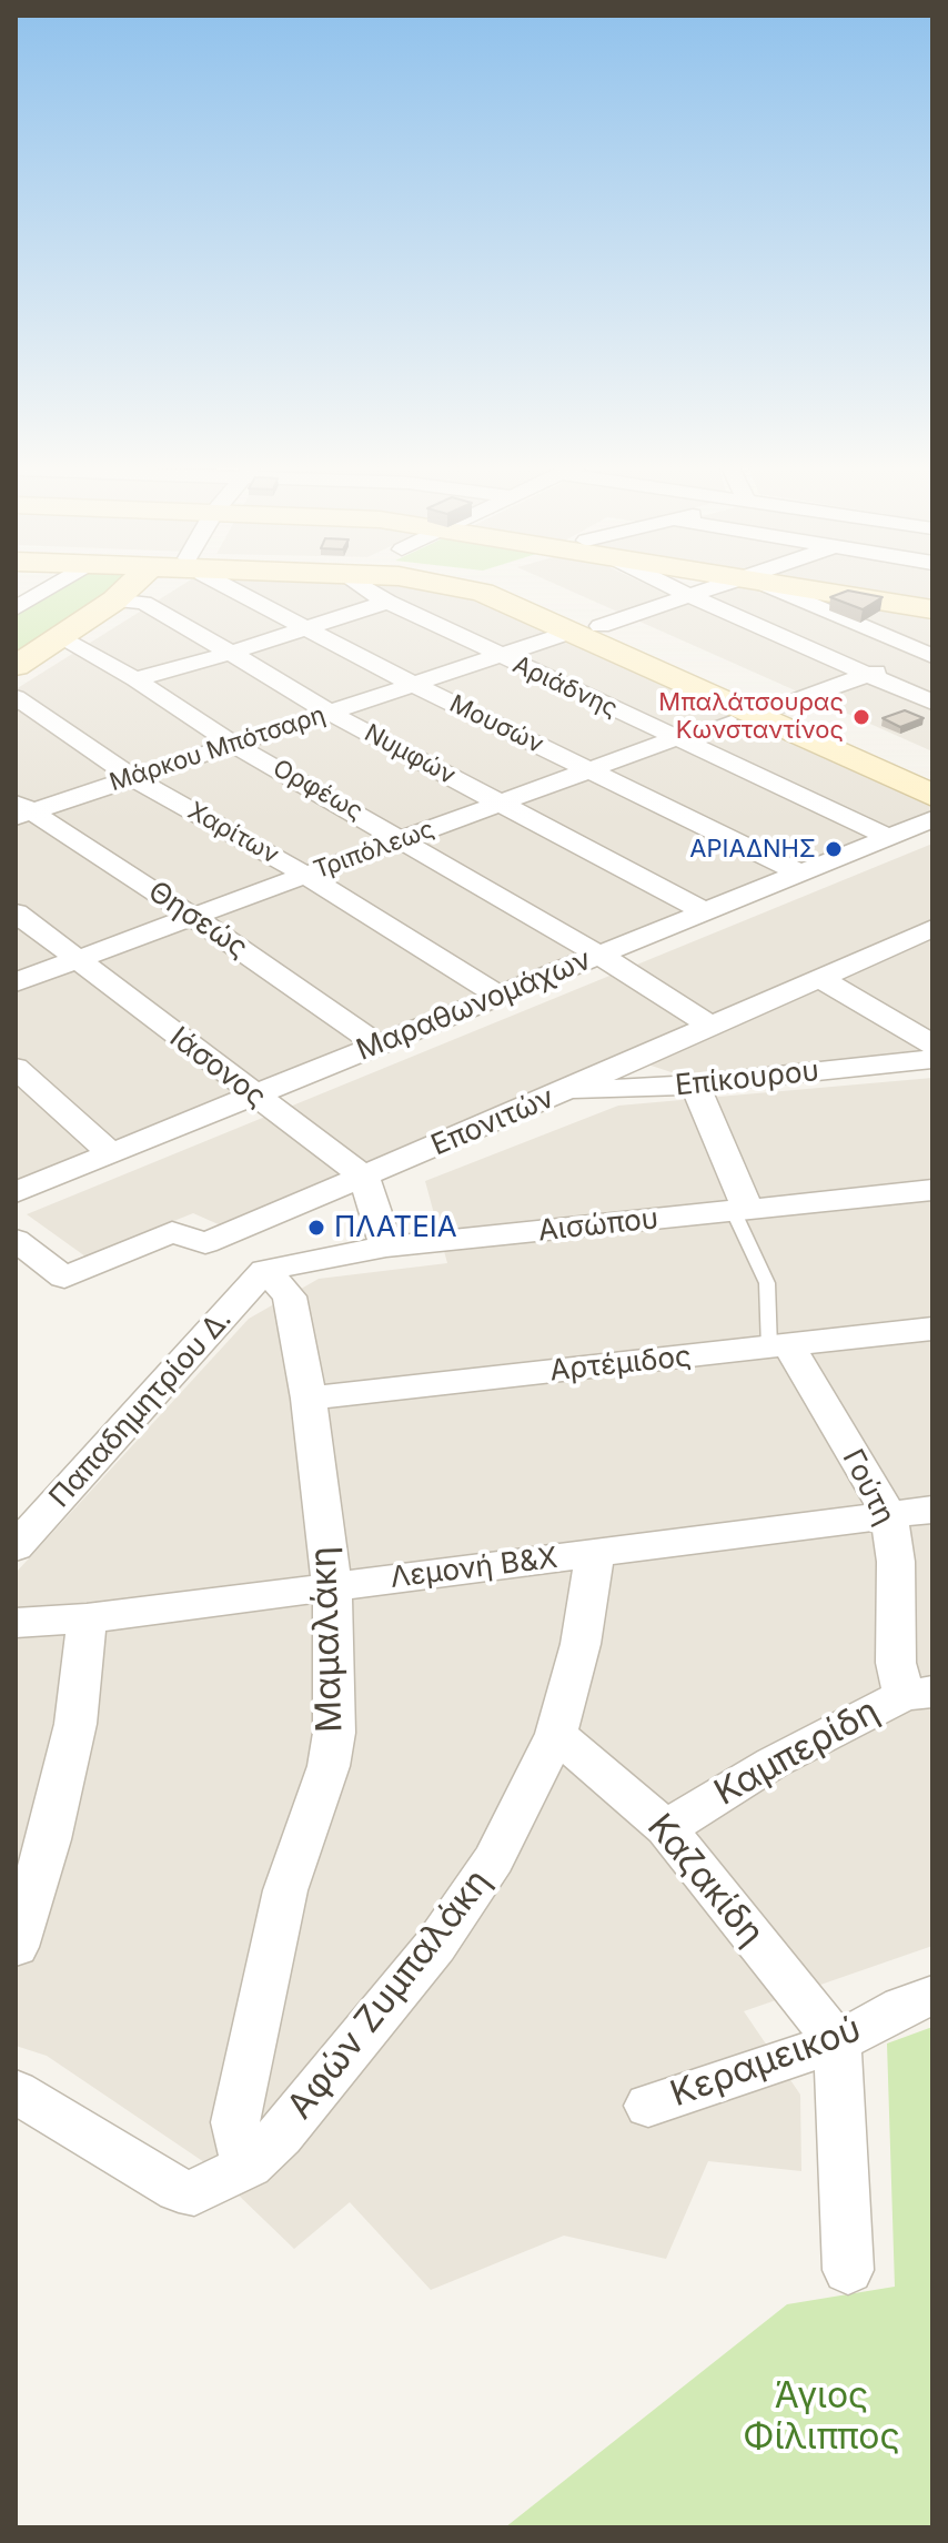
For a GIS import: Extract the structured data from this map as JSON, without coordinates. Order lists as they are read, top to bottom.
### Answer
{
  "streets": {
    "street": [
      "Αριάδνης",
      "Μουσών",
      "Μάρκου Μπότσαρη",
      "Νυμφών",
      "Ορφέως",
      "Χαρίτων",
      "Τριπόλεως",
      "Θησεώς",
      "Μαραθωνομάχων",
      "Ιάσονος",
      "Επίκουρου",
      "Επονιτών",
      "Αισώπου",
      "Αρτέμιδος",
      "Παπαδημητρίου Δ.",
      "Γούτη",
      "Λεμονή Β&Χ",
      "Μαμαλάκη",
      "Καμπερίδη",
      "Καζακίδη",
      "Αφών Ζυμπαλάκη",
      "Κεραμεικού"
    ]
  },
  "crossings": [
    ["Αριάδνης", "Μάρκου Μπότσαρη"],
    ["Αριάδνης", "Τριπόλεως"],
    ["Αριάδνης", "Μαραθωνομάχων"],
    ["Μουσών", "Μάρκου Μπότσαρη"],
    ["Μουσών", "Τριπόλεως"],
    ["Μουσών", "Μαραθωνομάχων"],
    ["Μάρκου Μπότσαρη", "Νυμφών"],
    ["Μάρκου Μπότσαρη", "Ορφέως"],
    ["Μάρκου Μπότσαρη", "Χαρίτων"],
    ["Μάρκου Μπότσαρη", "Θησεώς"],
    ["Νυμφών", "Τριπόλεως"],
    ["Νυμφών", "Μαραθωνομάχων"],
    ["Ορφέως", "Τριπόλεως"],
    ["Ορφέως", "Μαραθωνομάχων"],
    ["Ορφέως", "Επονιτών"],
    ["Χαρίτων", "Τριπόλεως"],
    ["Χαρίτων", "Μαραθωνομάχων"],
    ["Τριπόλεως", "Θησεώς"],
    ["Τριπόλεως", "Ιάσονος"],
    ["Θησεώς", "Μαραθωνομάχων"],
    ["Μαραθωνομάχων", "Ιάσονος"],
    ["Ιάσονος", "Επονιτών"],
    ["Επίκουρου", "Επονιτών"],
    ["Επίκουρου", "Γούτη"],
    ["Αισώπου", "Παπαδημητρίου Δ."],
    ["Αισώπου", "Γούτη"],
    ["Αισώπου", "Μαμαλάκη"],
    ["Αρτέμιδος", "Γούτη"],
    ["Αρτέμιδος", "Μαμαλάκη"],
    ["Παπαδημητρίου Δ.", "Μαμαλάκη"],
    ["Γούτη", "Λεμονή Β&Χ"],
    ["Γούτη", "Καμπερίδη"],
    ["Λεμονή Β&Χ", "Μαμαλάκη"],
    ["Λεμονή Β&Χ", "Αφών Ζυμπαλάκη"],
    ["Μαμαλάκη", "Αφών Ζυμπαλάκη"],
    ["Καμπερίδη", "Καζακίδη"],
    ["Καζακίδη", "Αφών Ζυμπαλάκη"],
    ["Καζακίδη", "Κεραμεικού"]
  ],
  "parks": ["Άγιος Φίλιππος"],
  "places": ["Μπαλάτσουρας Κωνσταντίνος", "ΑΡΙΑΔΝΗΣ", "ΠΛΑΤΕΙΑ"]
}
